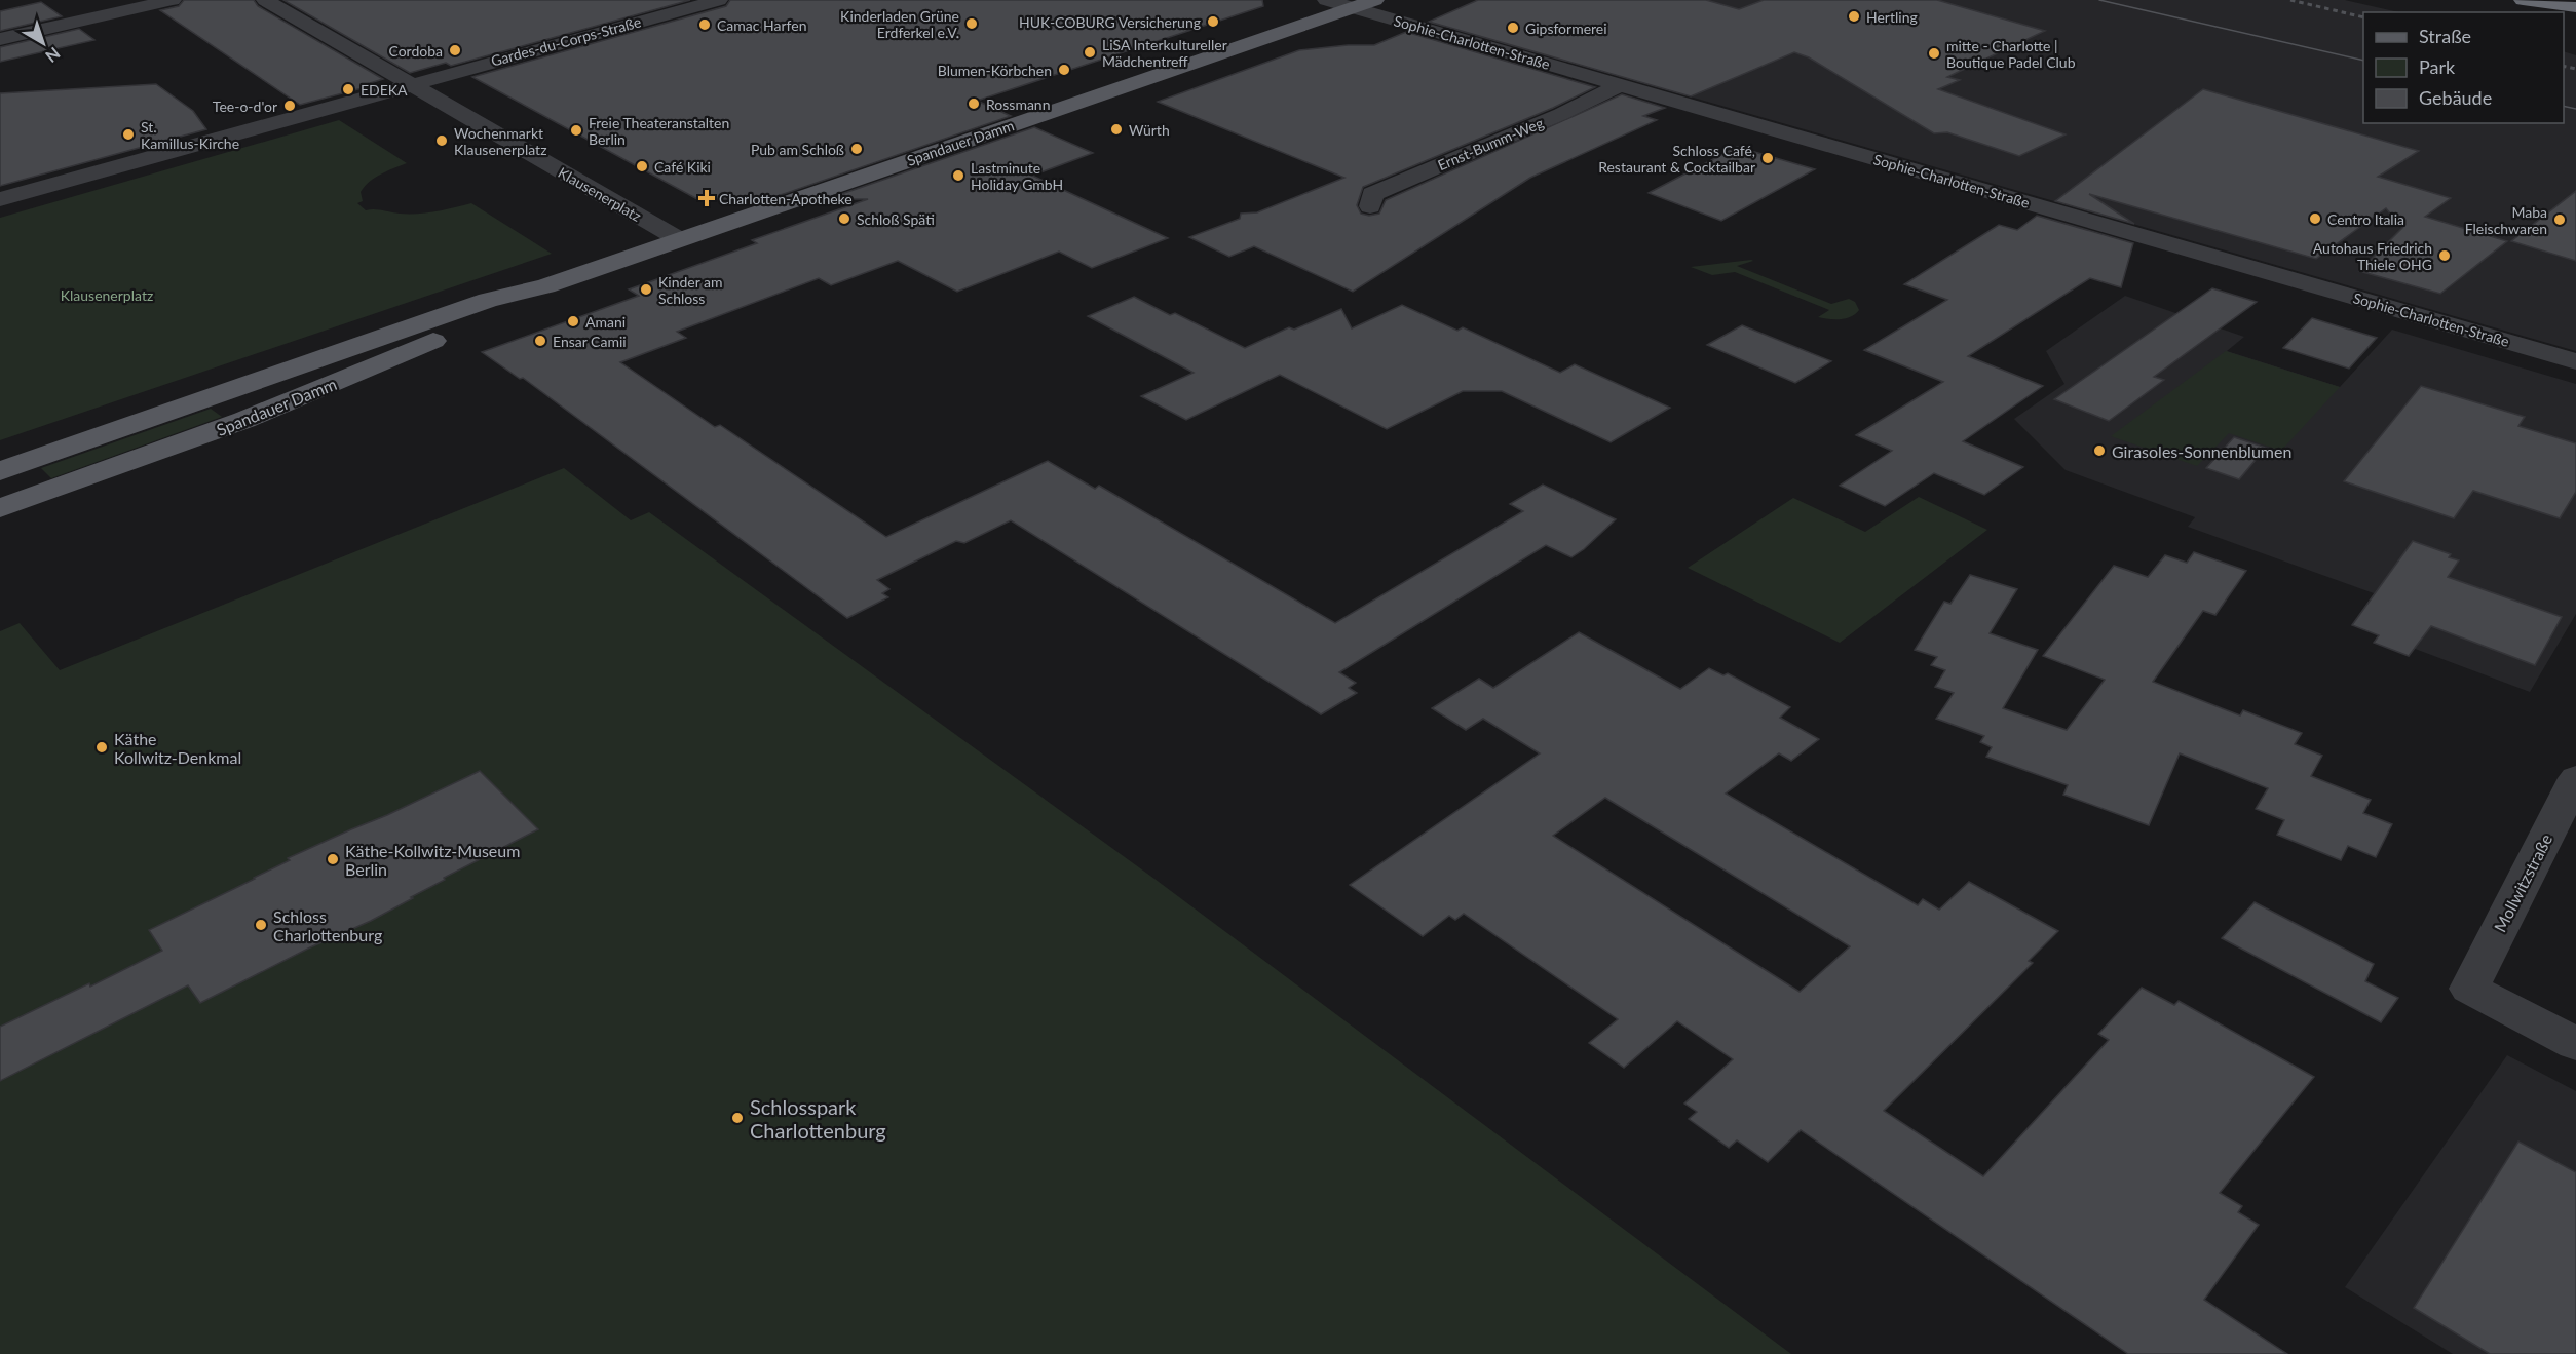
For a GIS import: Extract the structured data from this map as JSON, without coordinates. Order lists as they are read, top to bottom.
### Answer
{
  "streets": {
    "main road": ["Spandauer Damm"],
    "street": [
      "Gardes-du-Corps-Straße",
      "Sophie-Charlotten-Straße",
      "Ernst-Bumm-Weg",
      "Klausenerplatz",
      "Mollwitzstraße"
    ]
  },
  "crossings": [
    ["Gardes-du-Corps-Straße", "Klausenerplatz"],
    ["Sophie-Charlotten-Straße", "Spandauer Damm"],
    ["Sophie-Charlotten-Straße", "Ernst-Bumm-Weg"],
    ["Spandauer Damm", "Klausenerplatz"]
  ],
  "parks": ["Klausenerplatz"],
  "places": {
    "other": [
      "Hertling",
      "HUK-COBURG Versicherung",
      "Kinderladen Grüne Erdferkel e.V.",
      "Camac Harfen",
      "Gipsformerei",
      "Cordoba",
      "LiSA Interkultureller Mädchentreff",
      "mitte - Charlotte | Boutique Padel Club",
      "Blumen-Körbchen",
      "EDEKA",
      "Rossmann",
      "Tee-o-d'or",
      "Würth",
      "Freie Theateranstalten Berlin",
      "St. Kamillus-Kirche",
      "Wochenmarkt Klausenerplatz",
      "Pub am Schloß",
      "Schloss Café, Restaurant & Cocktailbar",
      "Café Kiki",
      "Lastminute Holiday GmbH",
      "Schloß Späti",
      "Centro Italia",
      "Maba Fleischwaren",
      "Autohaus Friedrich Thiele OHG",
      "Kinder am Schloss",
      "Amani",
      "Ensar Camii",
      "Girasoles-Sonnenblumen",
      "Käthe Kollwitz-Denkmal",
      "Käthe-Kollwitz-Museum Berlin",
      "Schloss Charlottenburg",
      "Schlosspark Charlottenburg"
    ],
    "health": ["Charlotten-Apotheke"]
  },
  "legend": ["Straße", "Park", "Gebäude"],
  "north": "bottom right"
}
